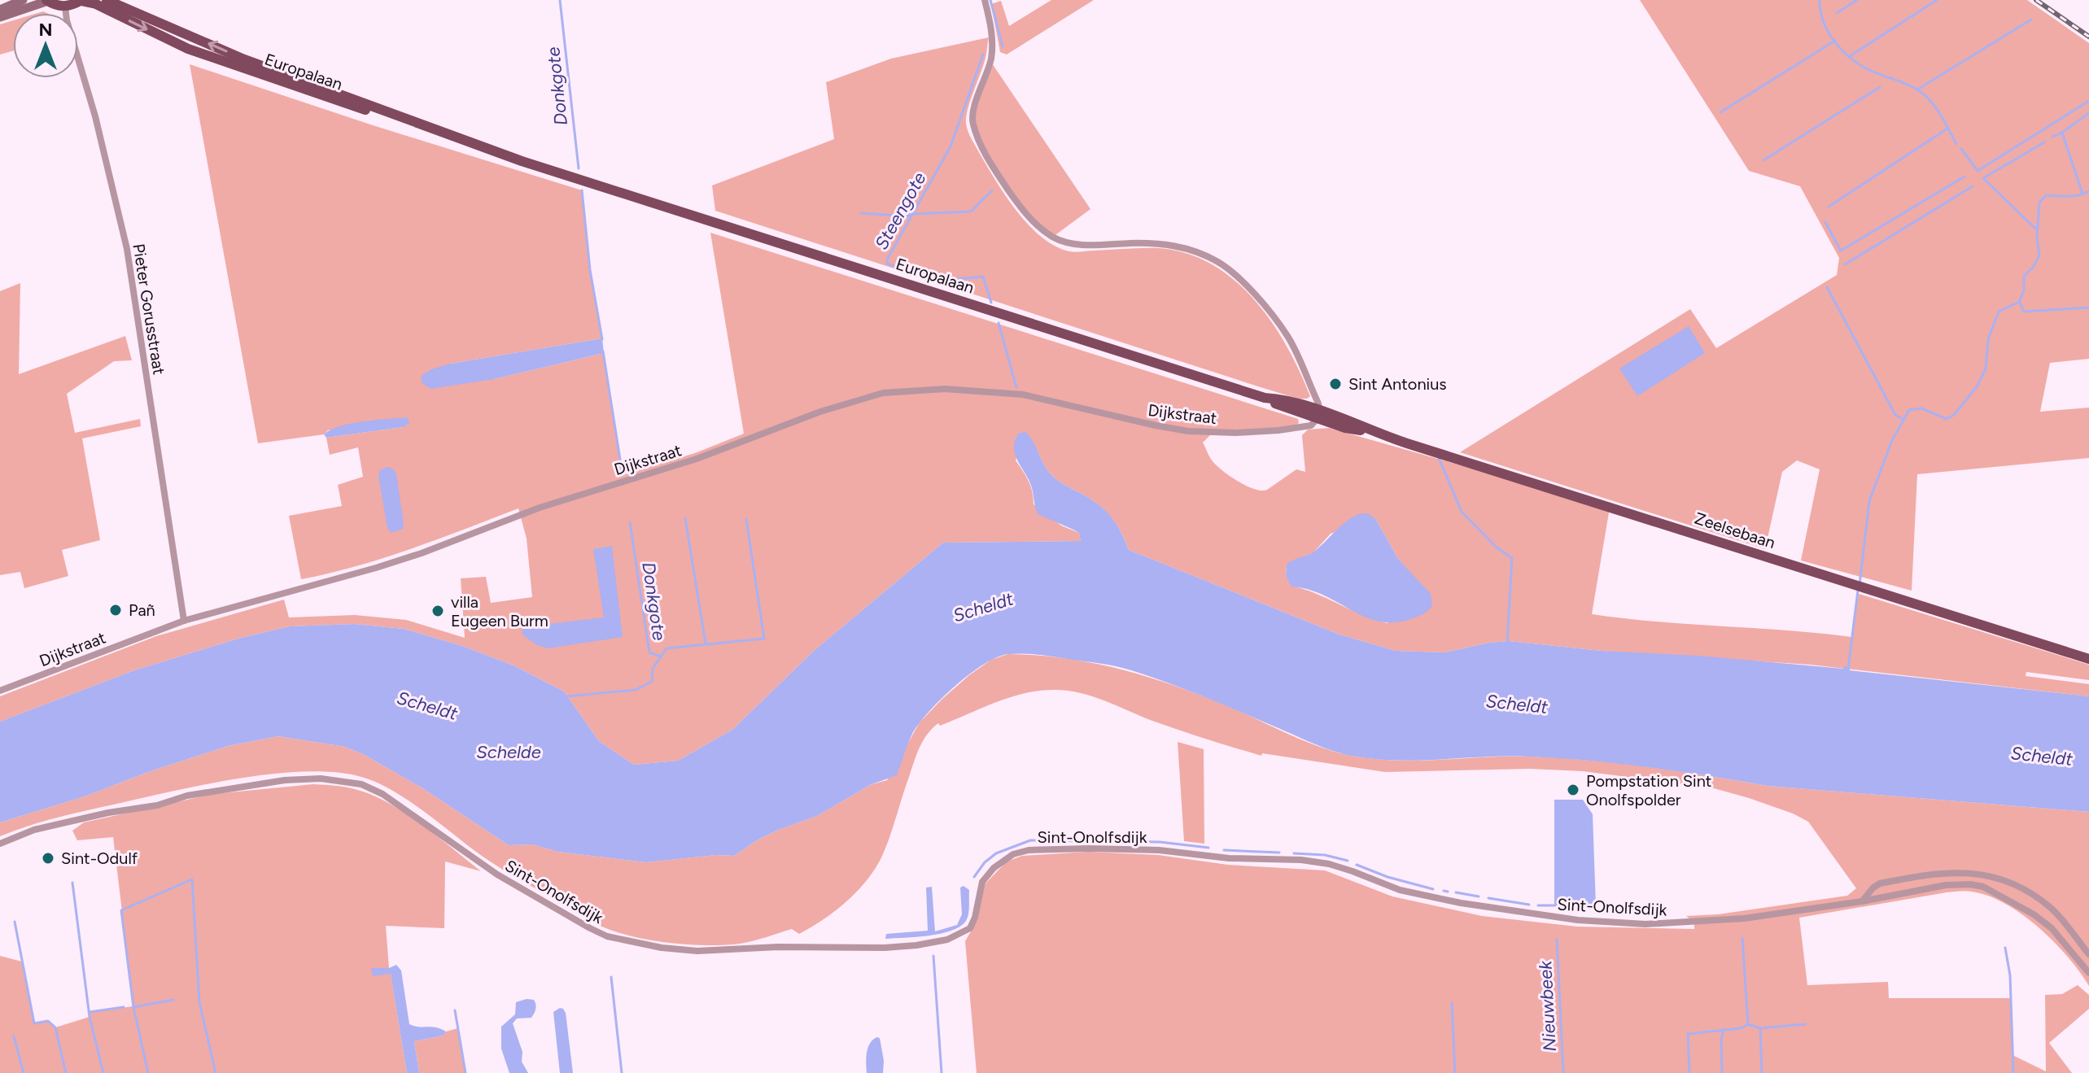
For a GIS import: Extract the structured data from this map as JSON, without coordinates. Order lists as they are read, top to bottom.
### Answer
{
  "streets": {
    "main road": ["Europalaan", "Zeelsebaan"],
    "street": ["Pieter Gorusstraat", "Dijkstraat", "Sint-Onolfsdijk"]
  },
  "crossings": [
    ["Europalaan", "Pieter Gorusstraat"],
    ["Europalaan", "Zeelsebaan"],
    ["Pieter Gorusstraat", "Dijkstraat"],
    ["Dijkstraat", "Zeelsebaan"]
  ],
  "water": [
    "Donkgote",
    "Steengote",
    "Scheldt",
    "Schelde",
    "Nieuwbeek"
  ],
  "places": [
    "Sint Antonius",
    "Pañ",
    "villa Eugeen Burm",
    "Pompstation Sint Onolfspolder",
    "Sint-Odulf"
  ],
  "north": "top"
}
